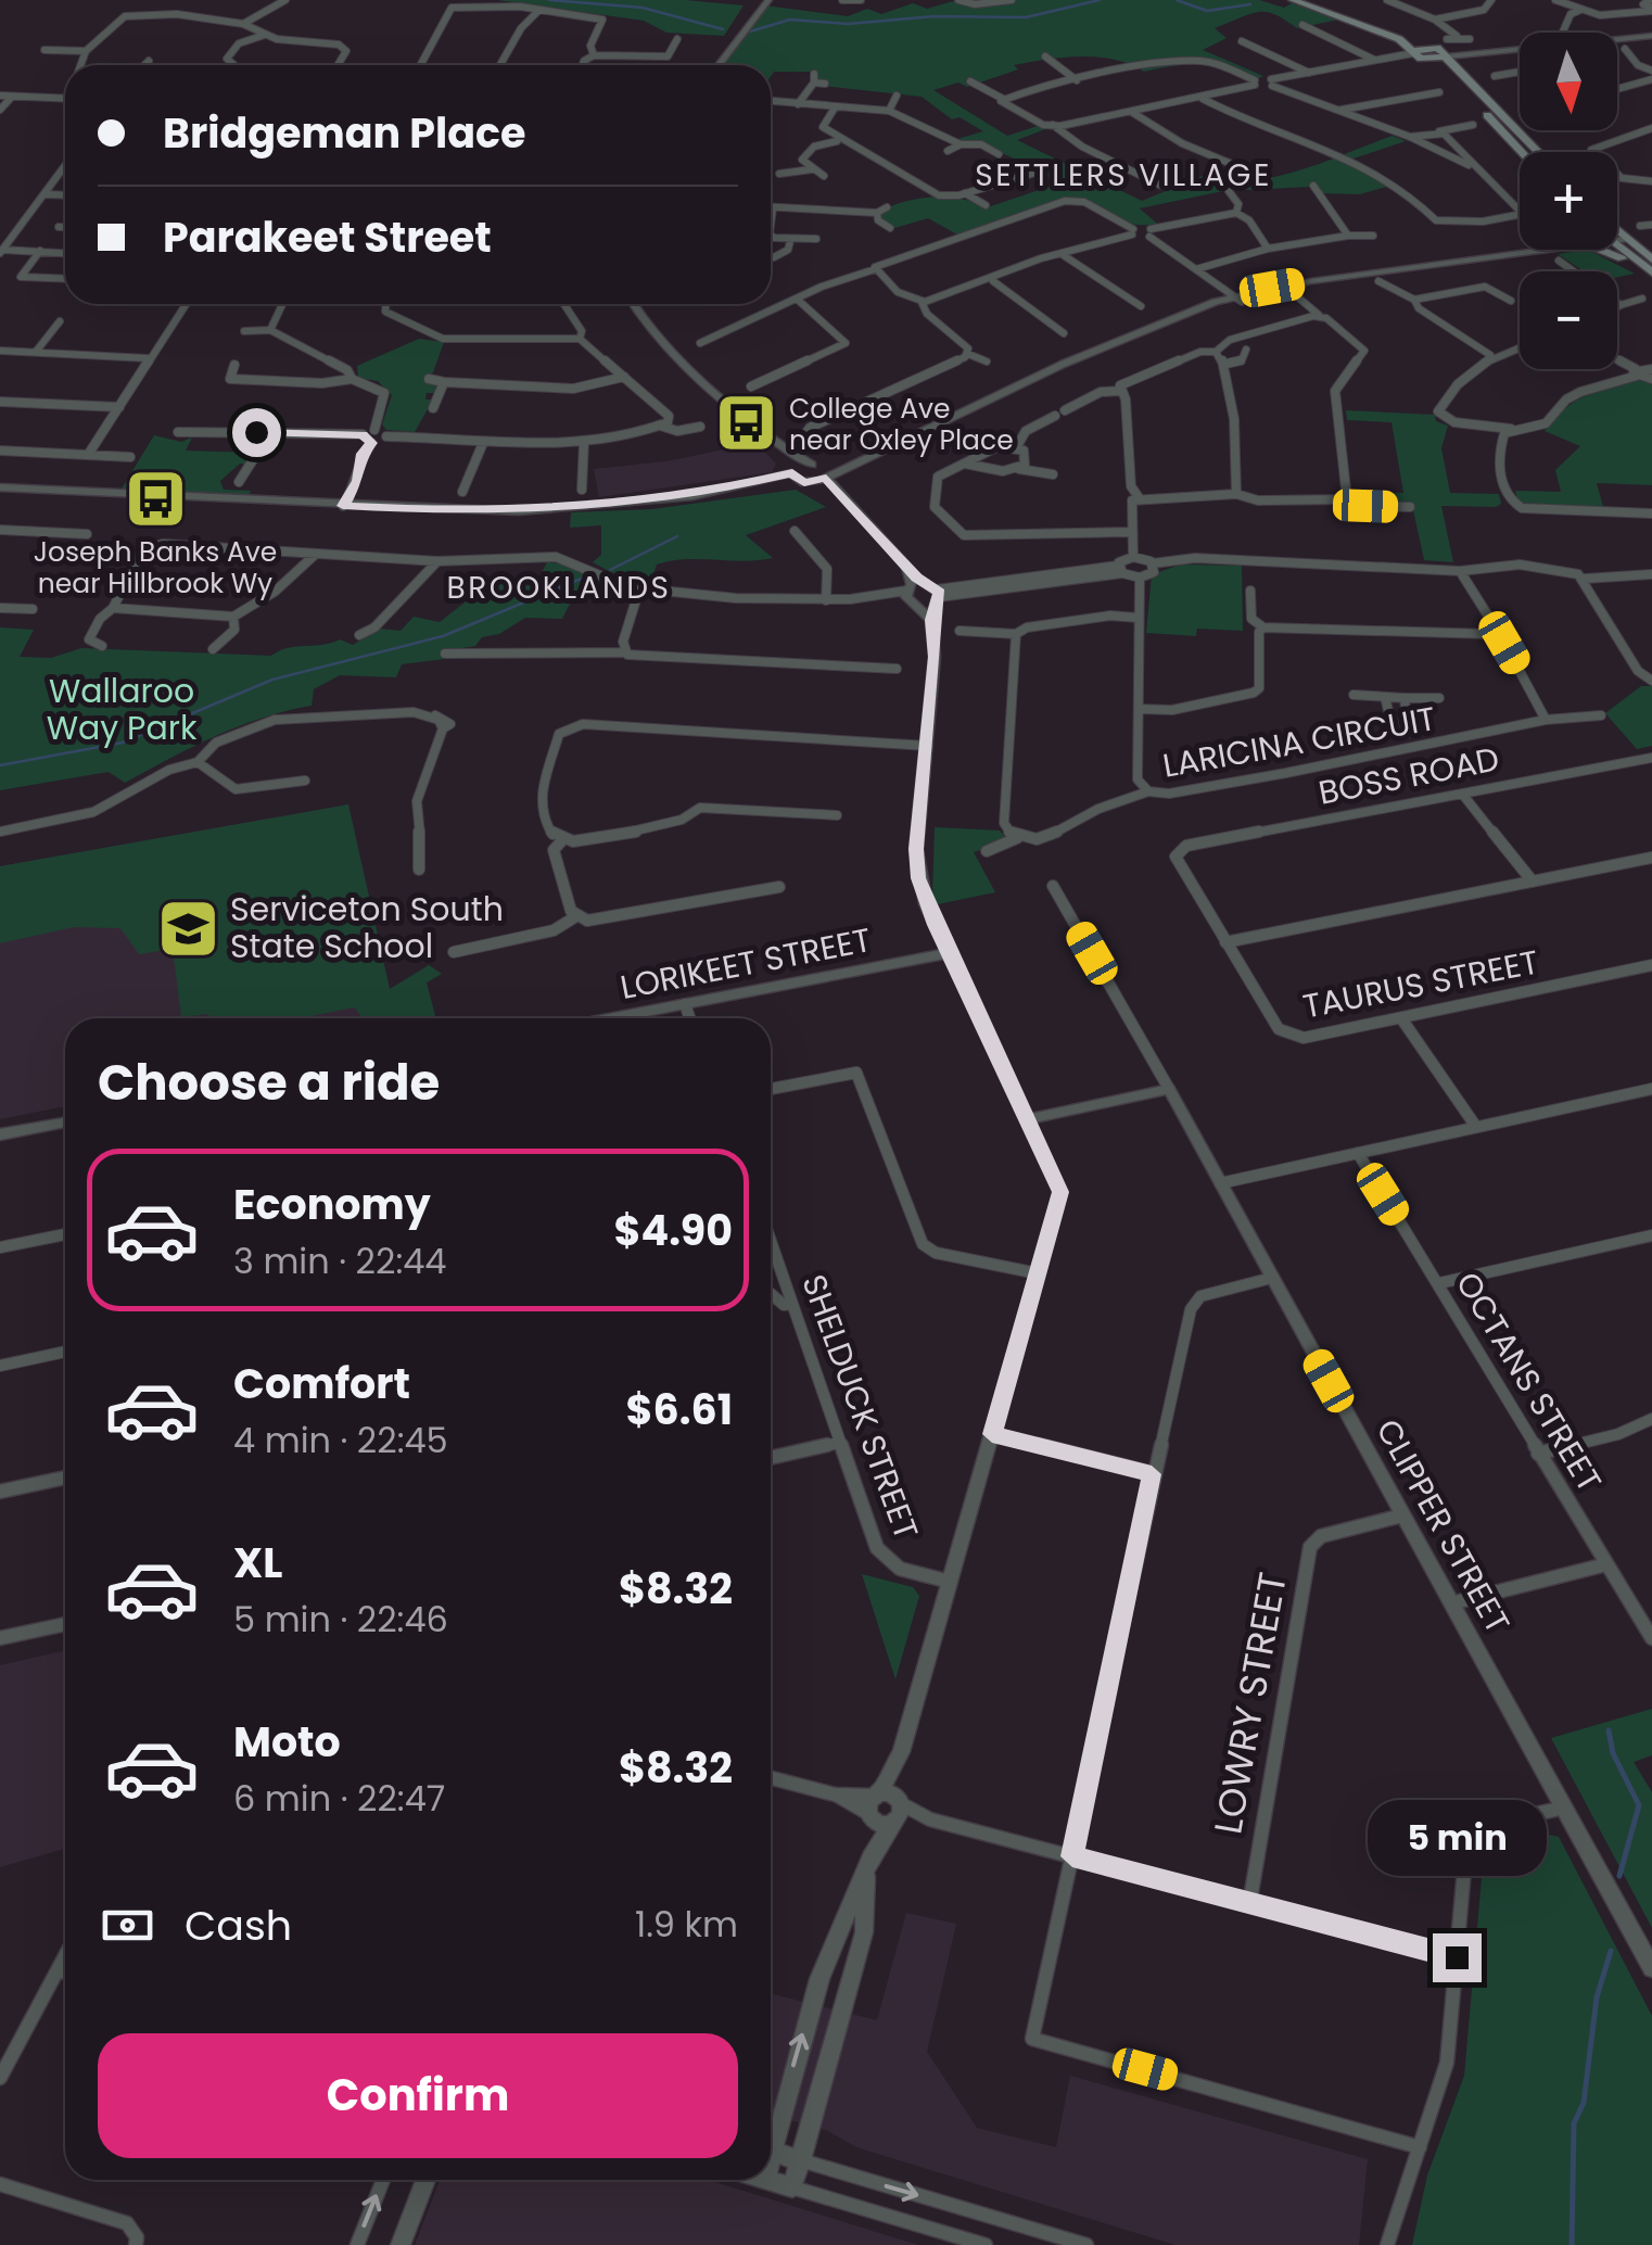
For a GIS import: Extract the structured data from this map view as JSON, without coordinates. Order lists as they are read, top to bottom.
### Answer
{
  "streets": {
    "street": [
      "LARICINA CIRCUIT",
      "BOSS ROAD",
      "LORIKEET STREET",
      "TAURUS STREET",
      "OCTANS STREET",
      "SHELDUCK STREET",
      "CLIPPER STREET",
      "LOWRY STREET"
    ]
  },
  "crossings": [
    ["BOSS ROAD", "TAURUS STREET"],
    ["CLIPPER STREET", "LOWRY STREET"]
  ],
  "districts": ["SETTLERS VILLAGE", "BROOKLANDS"],
  "parks": ["Wallaroo Way Park"],
  "places": {
    "bus stop": ["College Ave near Oxley Place", "Joseph Banks Ave near Hillbrook Wy"],
    "school or university": ["Serviceton South State School"]
  },
  "north": "bottom",
  "page": {
    "map_buttons": ["+", "−"],
    "banner": ["Bridgeman Place", "Parakeet Street"],
    "heading": "Choose a ride",
    "list": [
      {
        "name": "Economy",
        "note": "3 min · 22:44",
        "value": "$4.90"
      },
      {
        "name": "Comfort",
        "note": "4 min · 22:45",
        "value": "$6.61"
      },
      {
        "name": "XL",
        "note": "5 min · 22:46",
        "value": "$8.32"
      },
      {
        "name": "Moto",
        "note": "6 min · 22:47",
        "value": "$8.32"
      }
    ],
    "bubble": "5 min",
    "pay": ["Cash", "1.9 km"],
    "buttons": "Confirm"
  }
}
